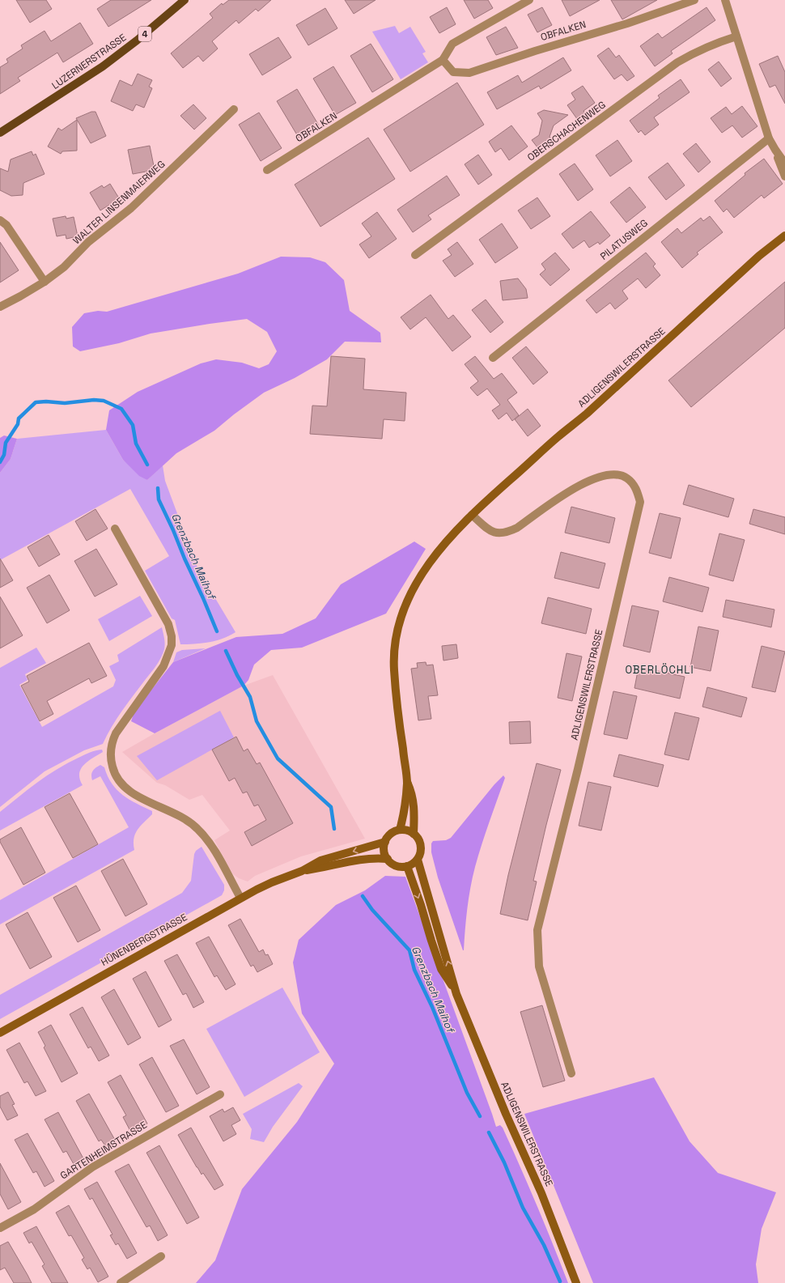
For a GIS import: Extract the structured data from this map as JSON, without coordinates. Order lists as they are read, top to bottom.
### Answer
{
  "streets": {
    "main road": [
      "4",
      "LUZERNERSTRASSE",
      "ADLIGENSWILERSTRASSE",
      "HÜNENBERGSTRASSE"
    ],
    "street": [
      "OBFALKEN",
      "OBERSCHACHENWEG",
      "WALTER LINSENMAIERWEG",
      "PILATUSWEG",
      "GARTENHEIMSTRASSE"
    ]
  },
  "crossings": [
    ["ADLIGENSWILERSTRASSE", "HÜNENBERGSTRASSE"]
  ],
  "districts": ["OBERLÖCHLI"],
  "water": ["Grenzbach Maihof"]
}
